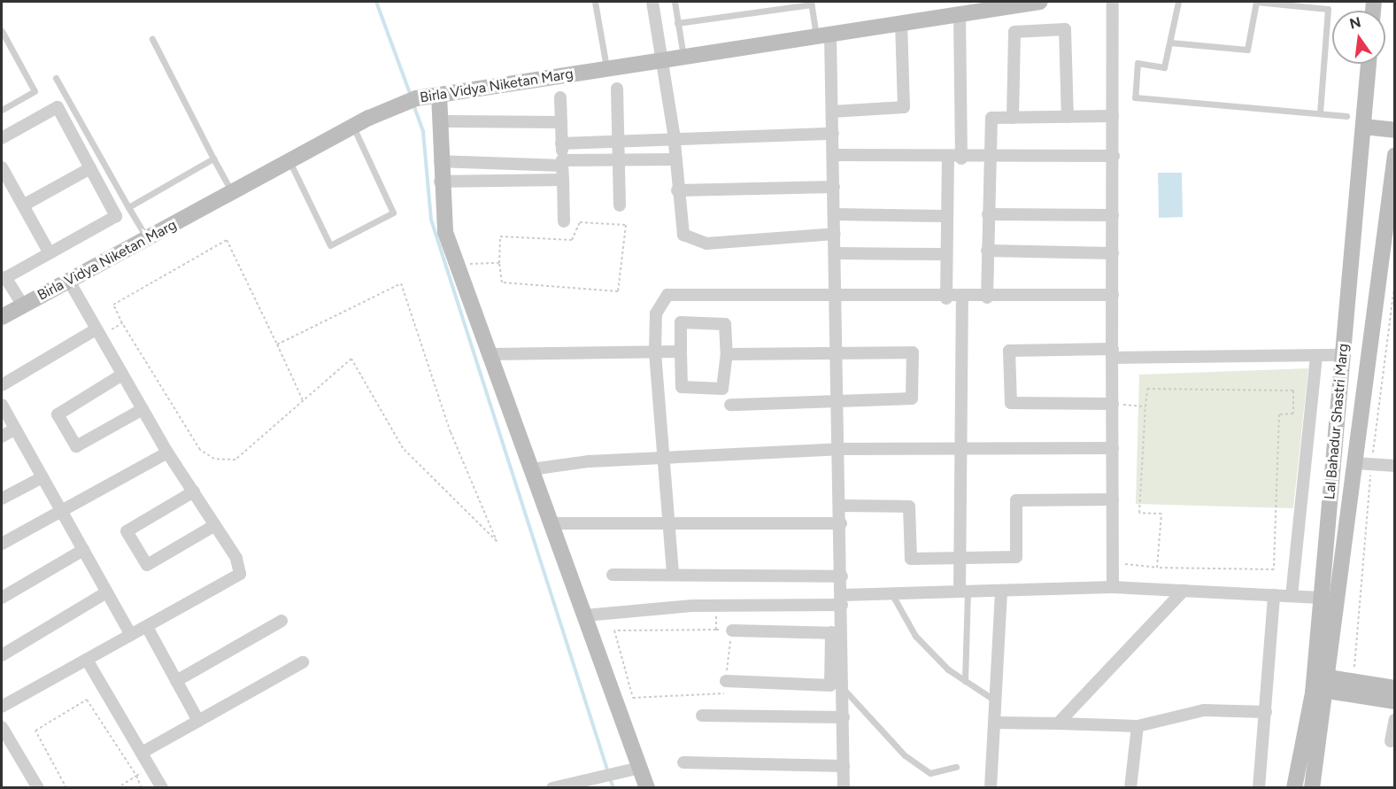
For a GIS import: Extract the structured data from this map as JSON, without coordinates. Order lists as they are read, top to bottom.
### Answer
{
  "streets": {
    "street": ["Birla Vidya Niketan Marg", "Lal Bahadur Shastri Marg"]
  },
  "north": "top"
}
